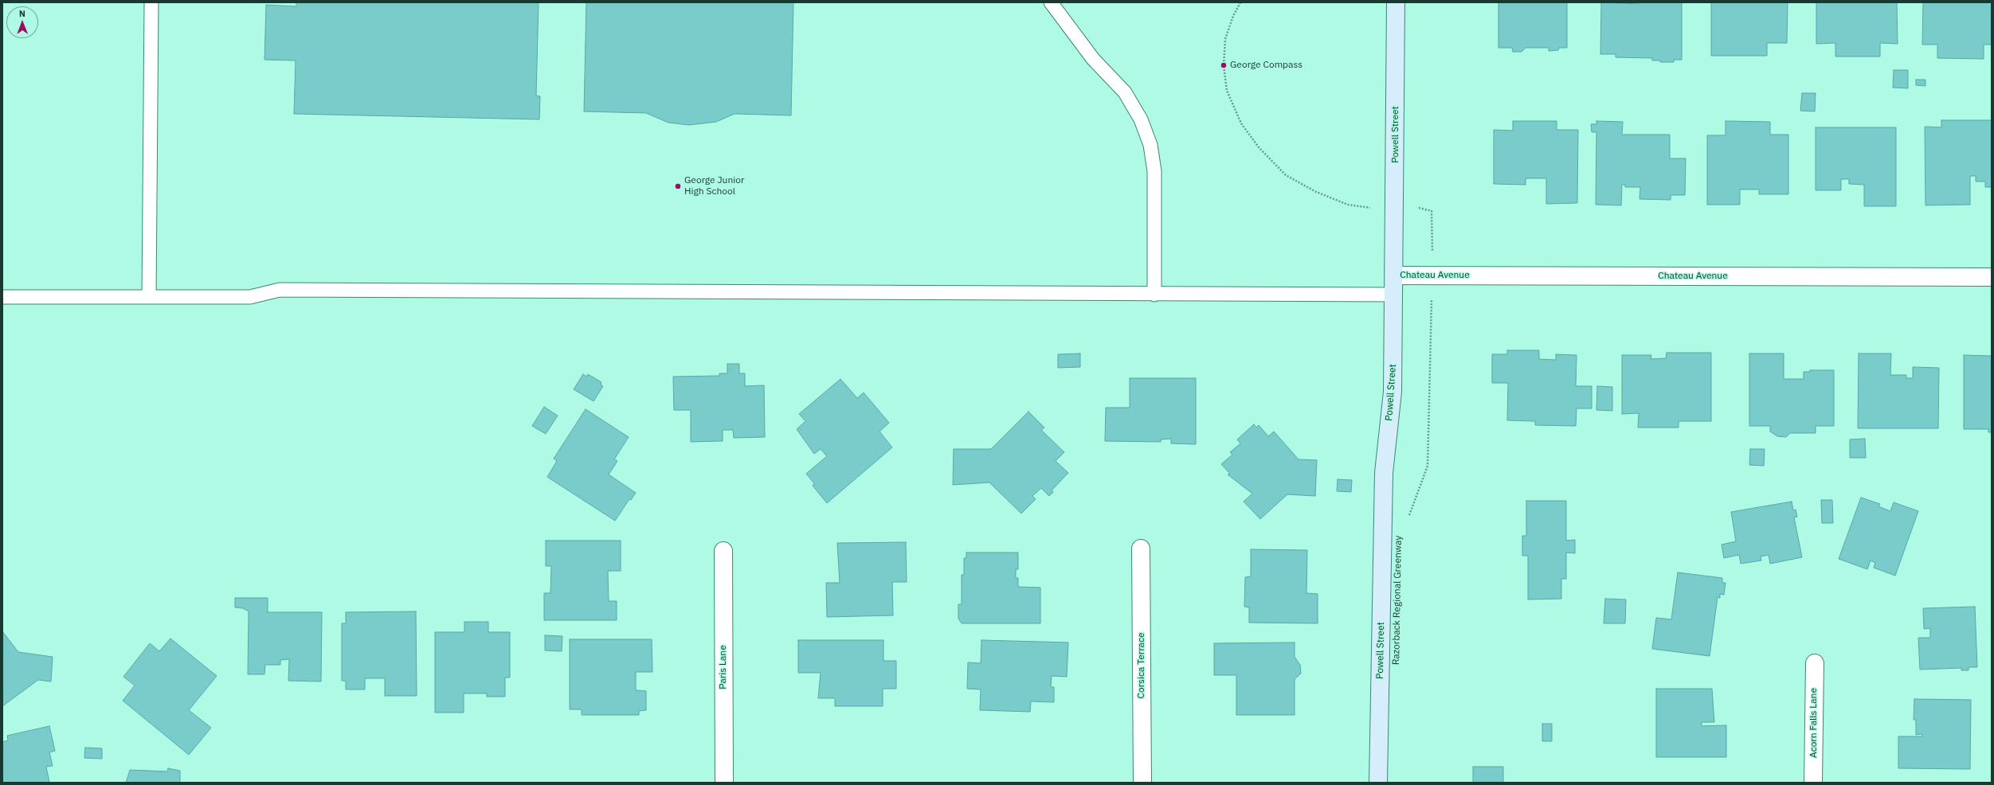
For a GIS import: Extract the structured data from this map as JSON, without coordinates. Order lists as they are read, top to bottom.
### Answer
{
  "streets": {
    "street": [
      "Powell Street",
      "Chateau Avenue",
      "Corsica Terrace",
      "Paris Lane",
      "Acorn Falls Lane"
    ]
  },
  "crossings": [
    ["Powell Street", "Chateau Avenue"]
  ],
  "places": ["George Compass", "George Junior High School"],
  "north": "top"
}
